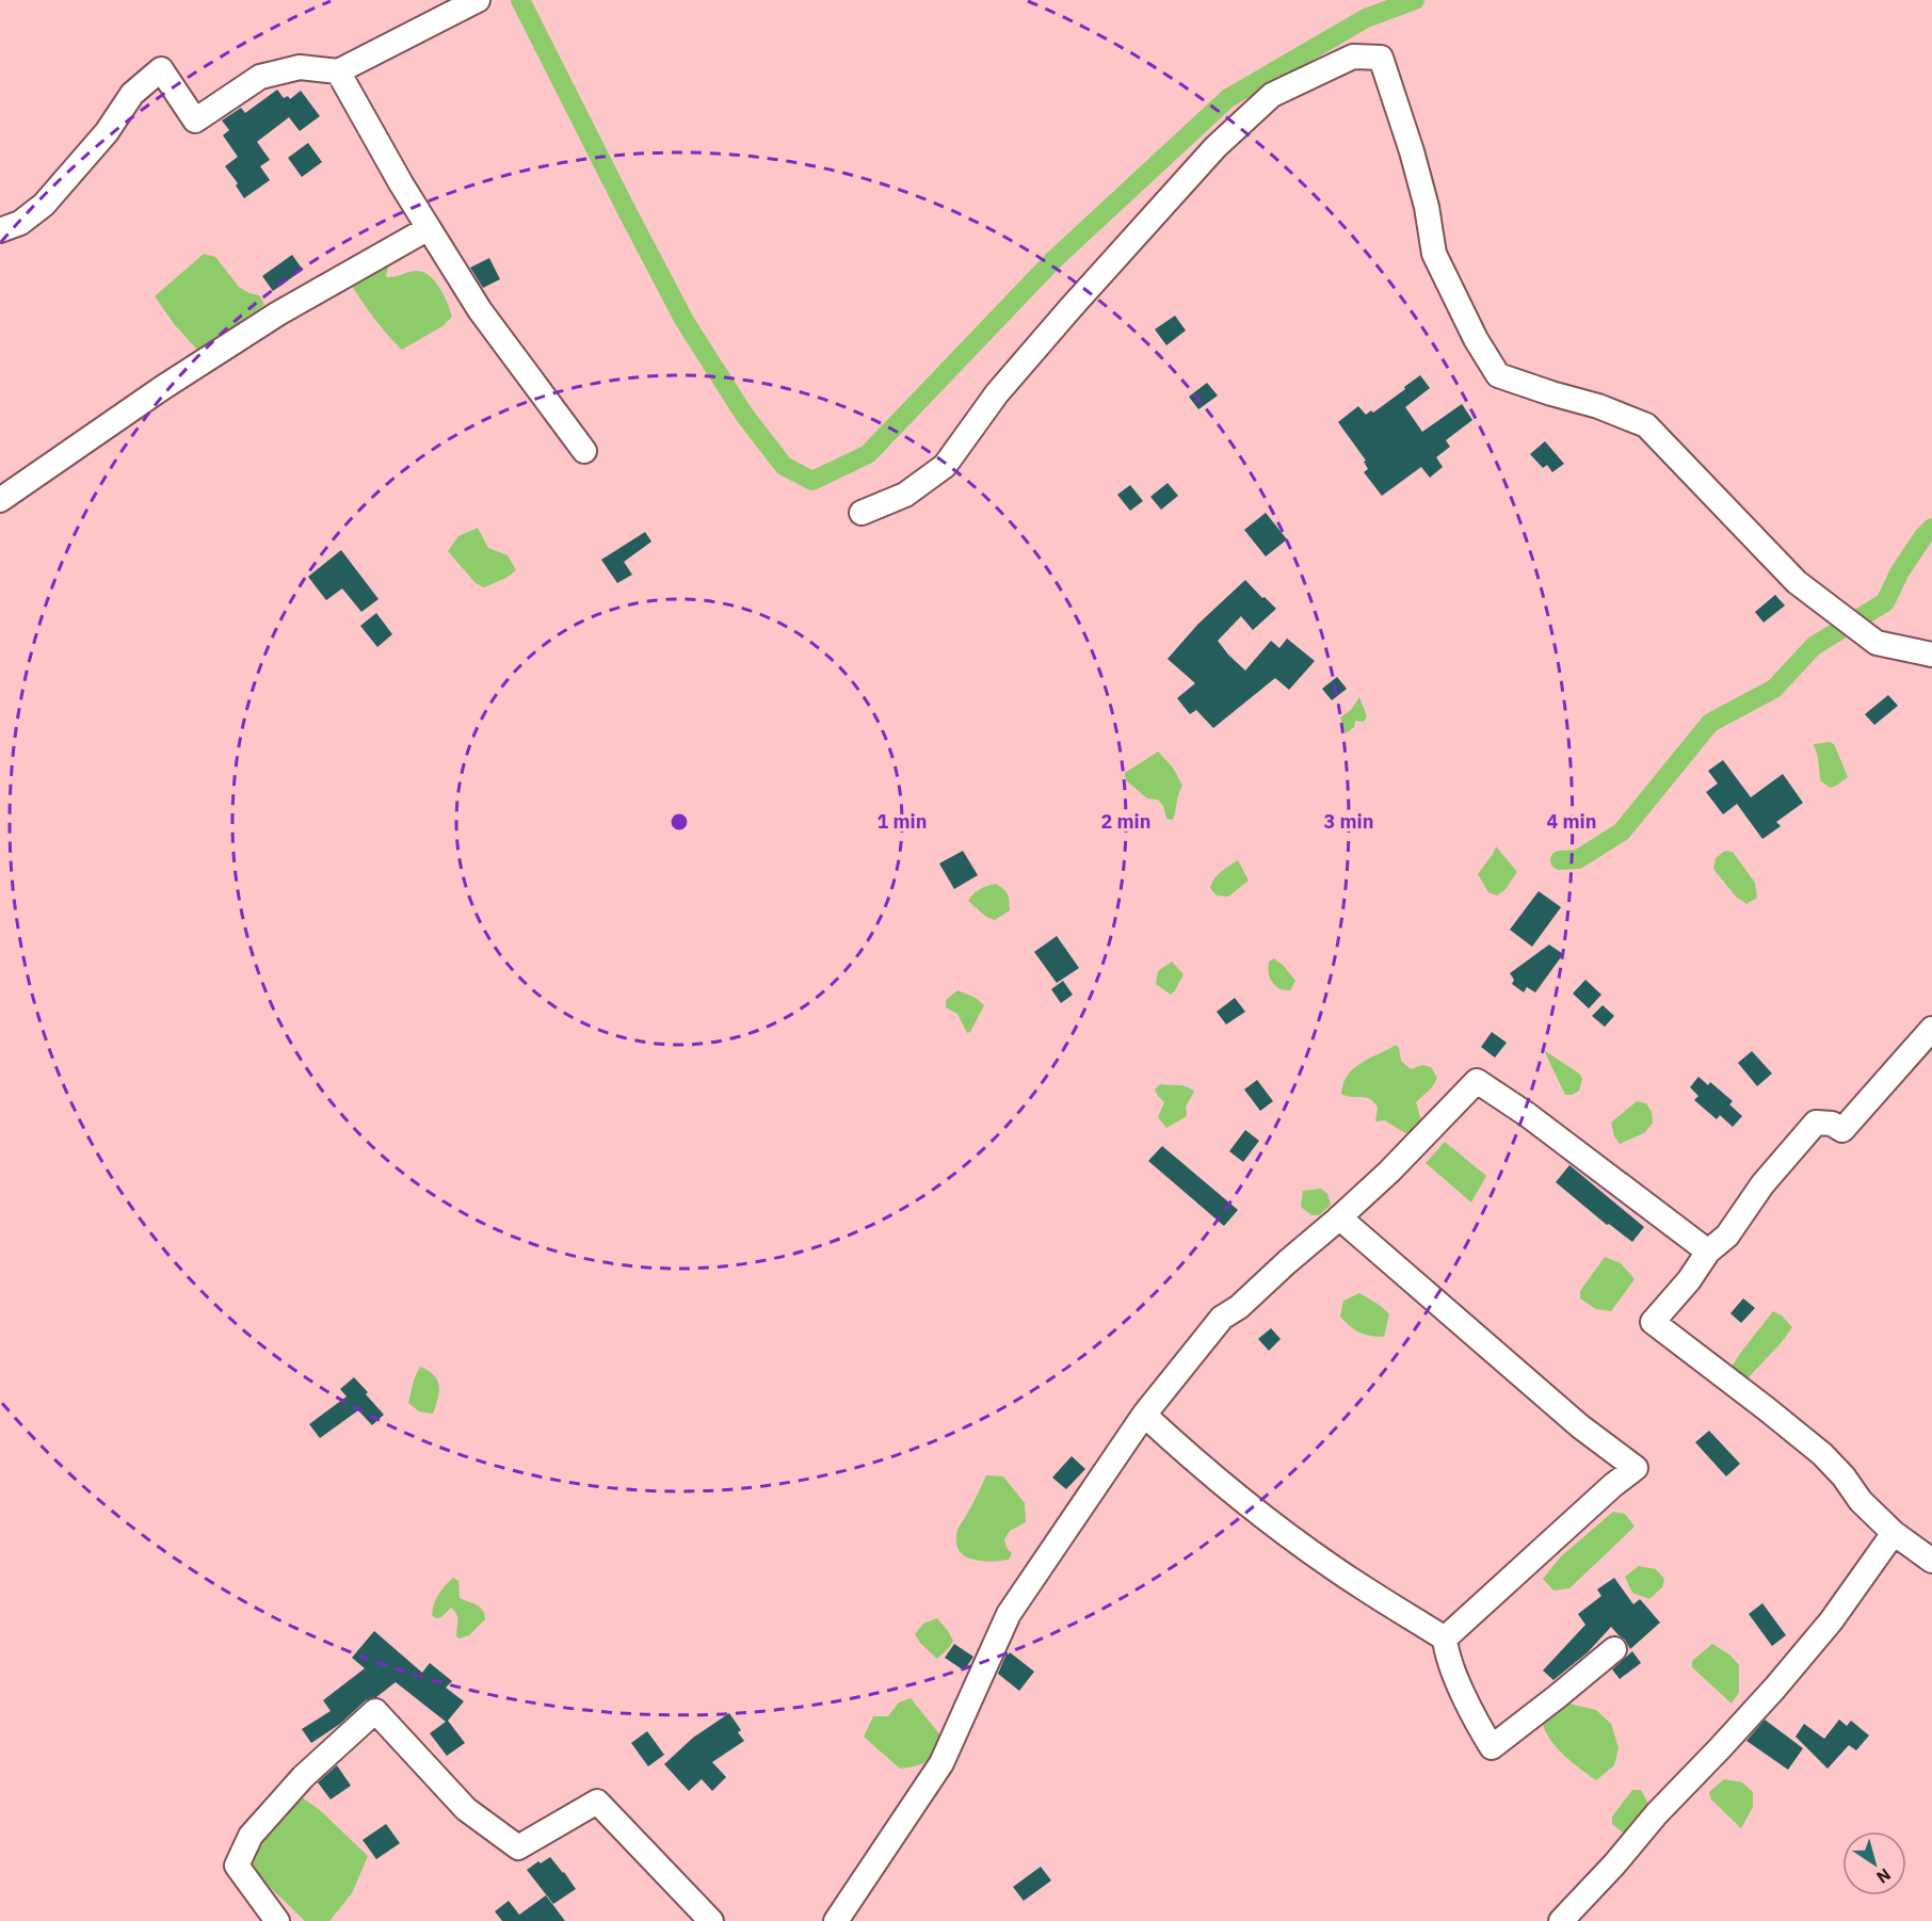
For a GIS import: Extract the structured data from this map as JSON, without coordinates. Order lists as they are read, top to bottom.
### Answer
{
  "north": "bottom right",
  "rings": [
    "1 min",
    "2 min",
    "3 min",
    "4 min"
  ]
}
